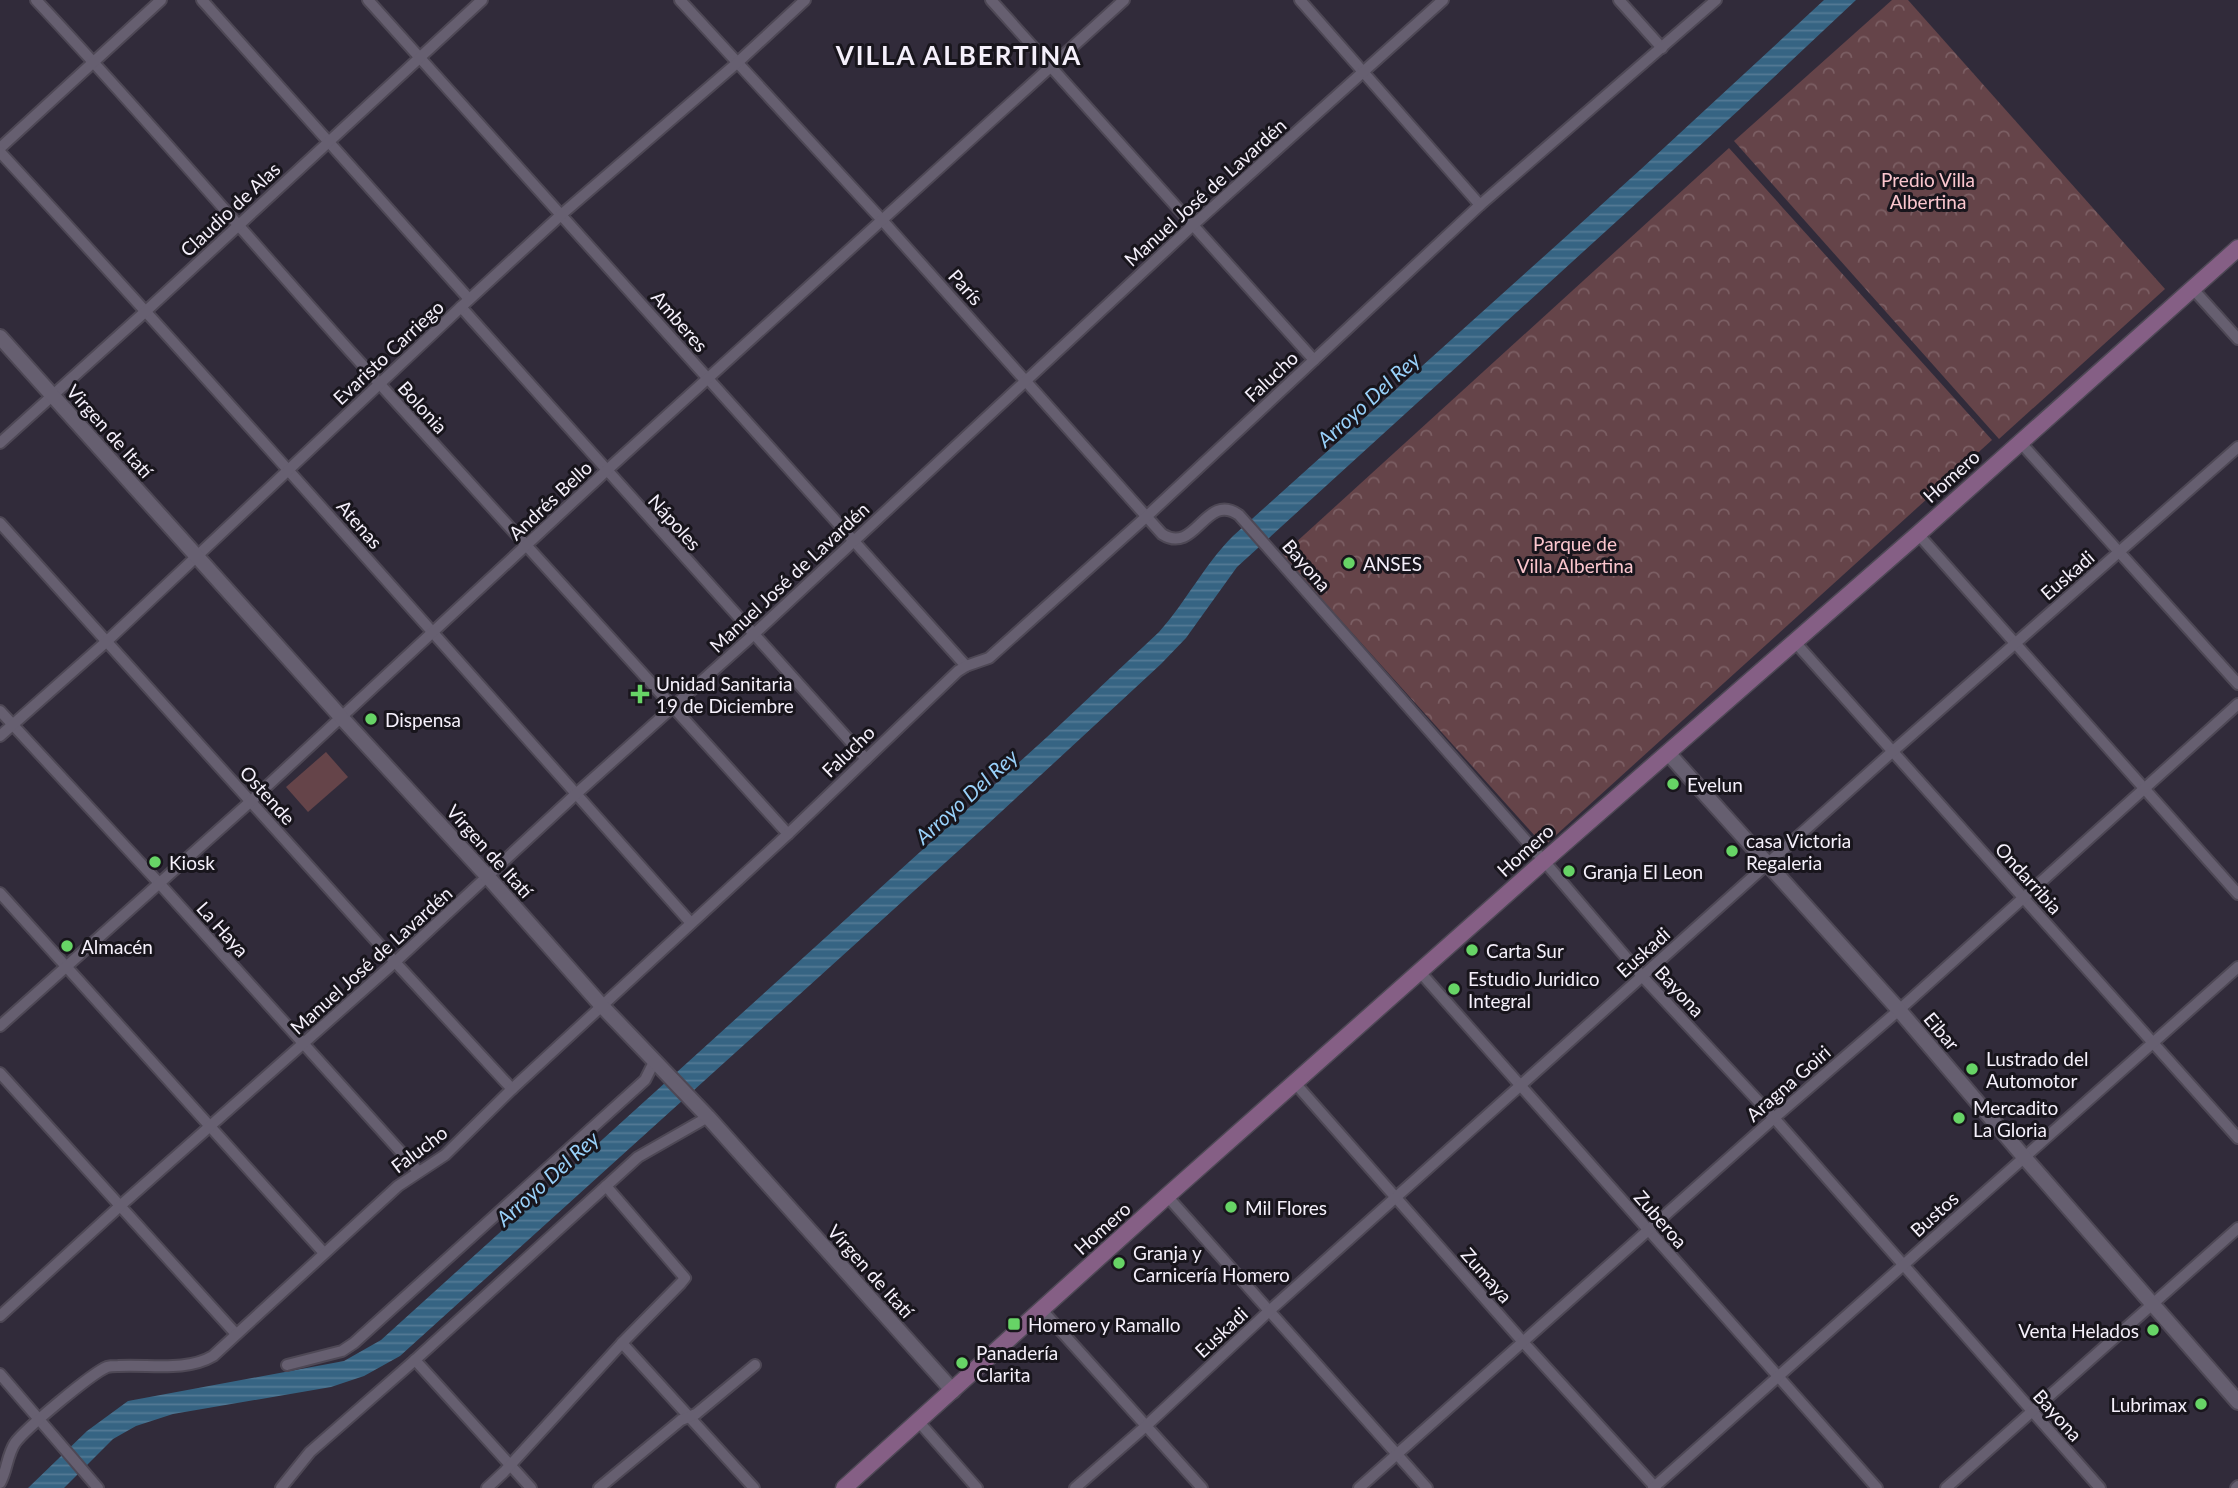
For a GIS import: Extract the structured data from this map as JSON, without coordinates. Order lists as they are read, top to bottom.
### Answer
{
  "streets": {
    "main road": ["Homero"],
    "street": [
      "Manuel José de Lavardén",
      "Claudio de Alas",
      "París",
      "Amberes",
      "Evaristo Carriego",
      "Falucho",
      "Bolonia",
      "Virgen de Itatí",
      "Andrés Bello",
      "Nápoles",
      "Atenas",
      "Bayona",
      "Euskadi",
      "Ostende",
      "Ondarribia",
      "La Haya",
      "Eibar",
      "Aragna Goiri",
      "Bustos",
      "Zuberoa",
      "Zumaya"
    ]
  },
  "crossings": [
    ["Manuel José de Lavardén", "París"],
    ["Manuel José de Lavardén", "Amberes"],
    ["Manuel José de Lavardén", "Bolonia"],
    ["Manuel José de Lavardén", "Virgen de Itatí"],
    ["Manuel José de Lavardén", "Nápoles"],
    ["Manuel José de Lavardén", "Atenas"],
    ["Manuel José de Lavardén", "Ostende"],
    ["Manuel José de Lavardén", "La Haya"],
    ["Claudio de Alas", "Amberes"],
    ["Claudio de Alas", "Bolonia"],
    ["Claudio de Alas", "Virgen de Itatí"],
    ["Claudio de Alas", "Nápoles"],
    ["Claudio de Alas", "Atenas"],
    ["París", "Evaristo Carriego"],
    ["París", "Falucho"],
    ["París", "Andrés Bello"],
    ["París", "Bayona"],
    ["Amberes", "Evaristo Carriego"],
    ["Amberes", "Falucho"],
    ["Amberes", "Andrés Bello"],
    ["Evaristo Carriego", "Bolonia"],
    ["Evaristo Carriego", "Virgen de Itatí"],
    ["Evaristo Carriego", "Nápoles"],
    ["Evaristo Carriego", "Atenas"],
    ["Evaristo Carriego", "Ostende"],
    ["Evaristo Carriego", "La Haya"],
    ["Falucho", "Bolonia"],
    ["Falucho", "Virgen de Itatí"],
    ["Falucho", "Nápoles"],
    ["Falucho", "Atenas"],
    ["Falucho", "Ostende"],
    ["Falucho", "La Haya"],
    ["Bolonia", "Andrés Bello"],
    ["Virgen de Itatí", "Homero"],
    ["Virgen de Itatí", "Andrés Bello"],
    ["Homero", "Bayona"],
    ["Homero", "Ondarribia"],
    ["Homero", "Eibar"],
    ["Homero", "Zuberoa"],
    ["Homero", "Zumaya"],
    ["Andrés Bello", "Nápoles"],
    ["Andrés Bello", "Atenas"],
    ["Andrés Bello", "Ostende"],
    ["Andrés Bello", "La Haya"],
    ["Bayona", "Euskadi"],
    ["Bayona", "Aragna Goiri"],
    ["Bayona", "Bustos"],
    ["Euskadi", "Ondarribia"],
    ["Euskadi", "Eibar"],
    ["Euskadi", "Zuberoa"],
    ["Euskadi", "Zumaya"],
    ["Ondarribia", "Aragna Goiri"],
    ["Ondarribia", "Bustos"],
    ["Eibar", "Aragna Goiri"],
    ["Eibar", "Bustos"],
    ["Aragna Goiri", "Zuberoa"],
    ["Aragna Goiri", "Zumaya"],
    ["Bustos", "Zuberoa"],
    ["Bustos", "Zumaya"]
  ],
  "districts": ["VILLA ALBERTINA"],
  "water": ["Arroyo Del Rey"],
  "parks": ["Predio Villa Albertina", "Parque de Villa Albertina"],
  "places": {
    "other": [
      "ANSES",
      "Dispensa",
      "Evelun",
      "casa Victoria Regaleria",
      "Kiosk",
      "Granja El Leon",
      "Almacén",
      "Carta Sur",
      "Estudio Juridico Integral",
      "Lustrado del Automotor",
      "Mercadito La Gloria",
      "Mil Flores",
      "Granja y Carnicería Homero",
      "Venta Helados",
      "Panadería Clarita",
      "Lubrimax"
    ],
    "health": ["Unidad Sanitaria 19 de Diciembre"],
    "transit": ["Homero y Ramallo"]
  }
}
